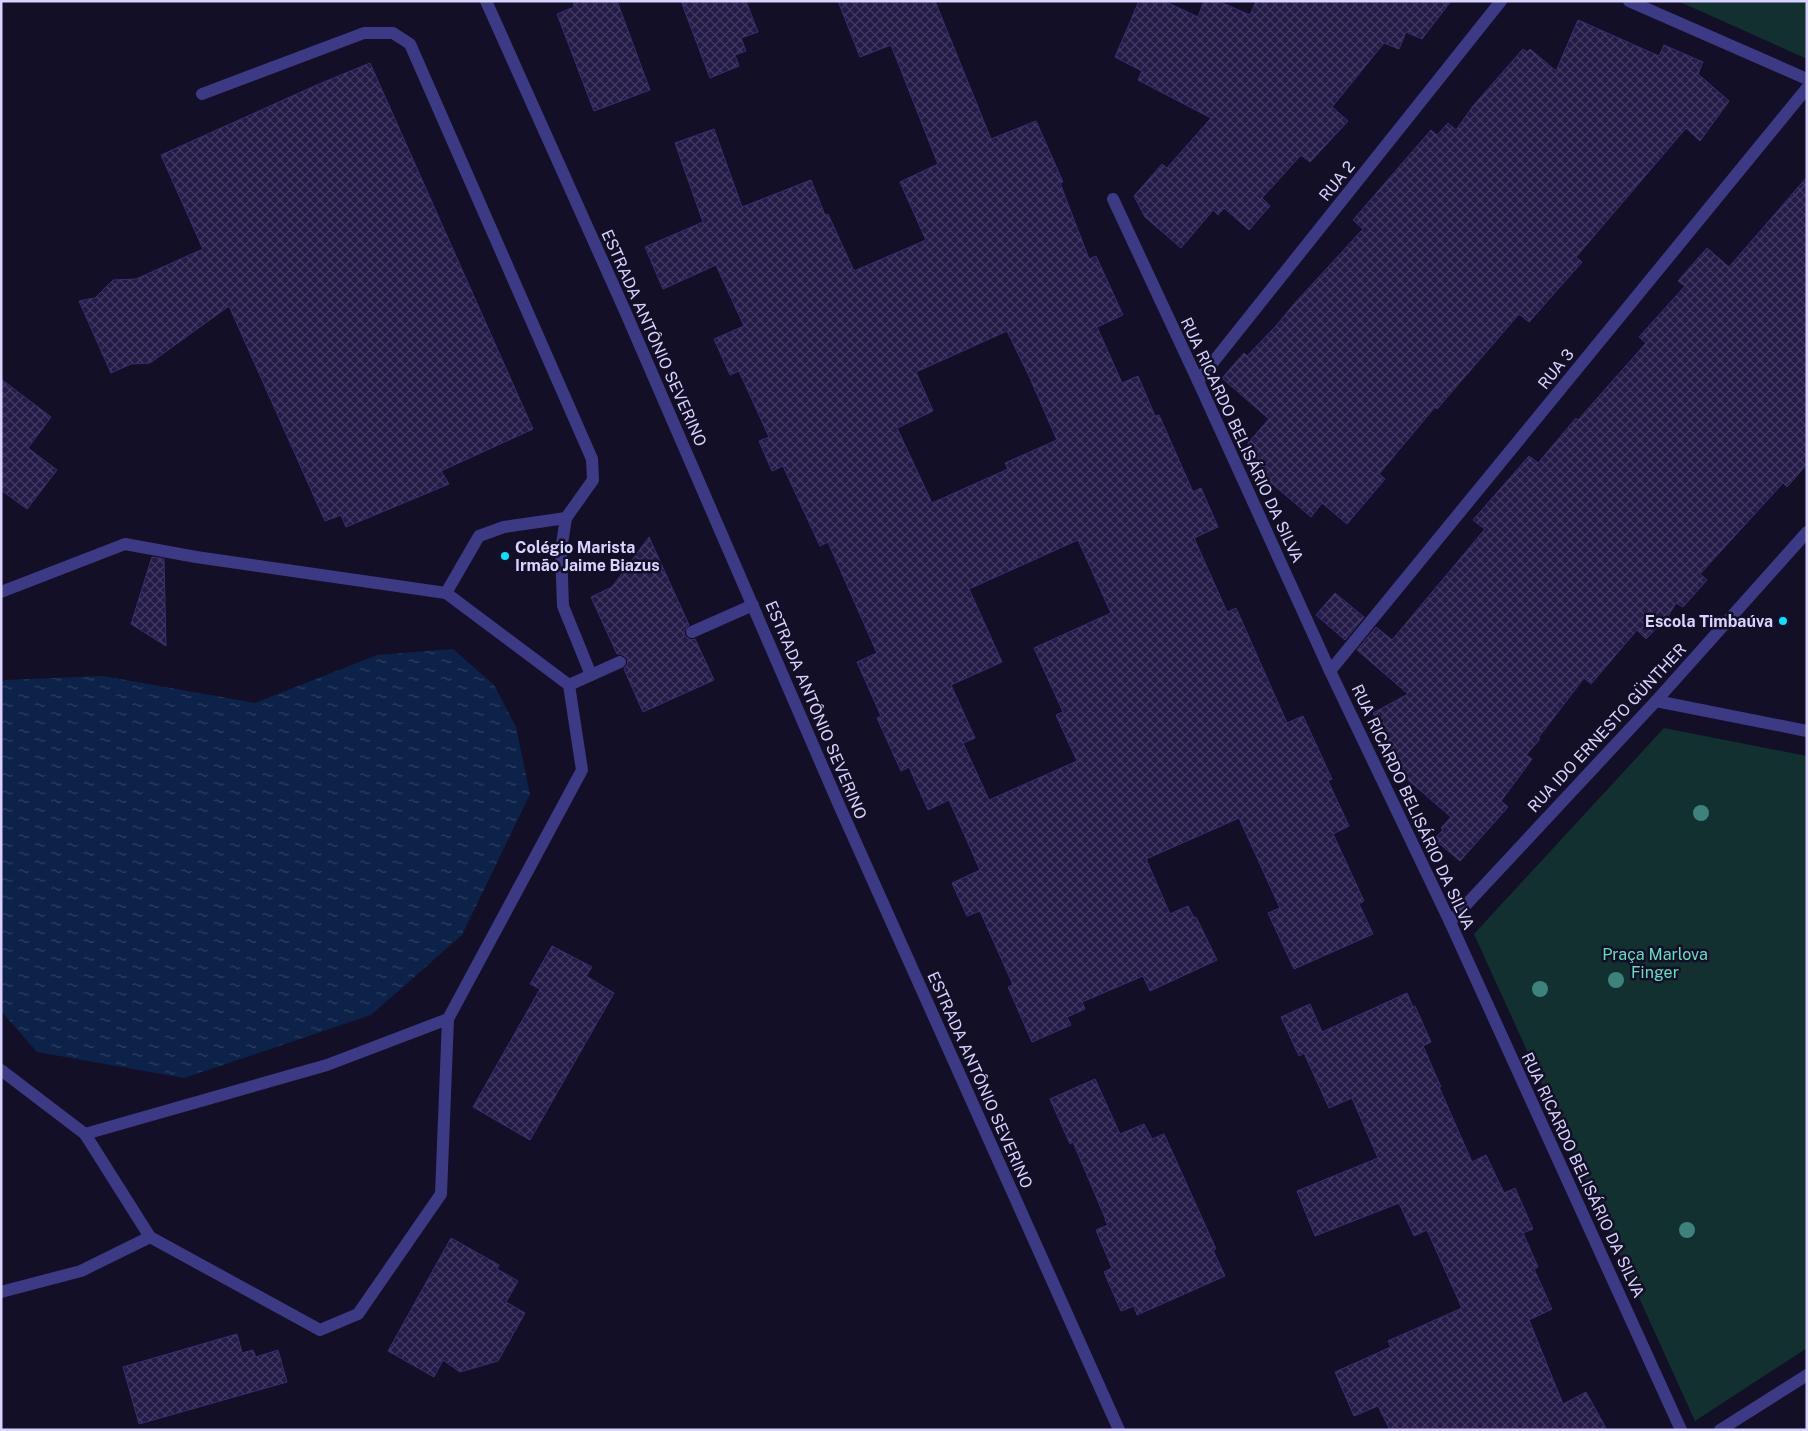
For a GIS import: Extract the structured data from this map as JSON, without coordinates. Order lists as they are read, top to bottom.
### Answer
{
  "streets": {
    "street": [
      "RUA 2",
      "ESTRADA ANTÔNIO SEVERINO",
      "RUA 3",
      "RUA RICARDO BELISÁRIO DA SILVA",
      "RUA IDO ERNESTO GÜNTHER"
    ]
  },
  "crossings": [
    ["RUA 2", "RUA RICARDO BELISÁRIO DA SILVA"],
    ["RUA 3", "RUA RICARDO BELISÁRIO DA SILVA"],
    ["RUA RICARDO BELISÁRIO DA SILVA", "RUA IDO ERNESTO GÜNTHER"]
  ],
  "parks": ["Praça Marlova Finger"],
  "places": ["Colégio Marista Irmão Jaime Biazus", "Escola Timbaúva"]
}
